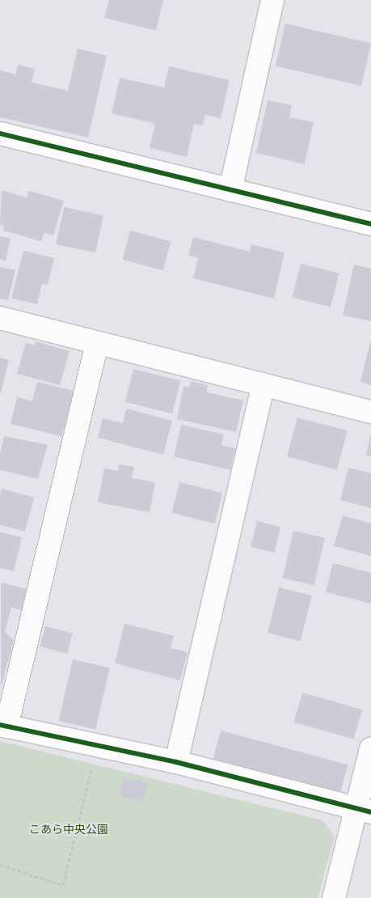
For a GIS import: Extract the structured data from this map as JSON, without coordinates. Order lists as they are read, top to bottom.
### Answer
{
  "parks": ["こあら中央公園"]
}
